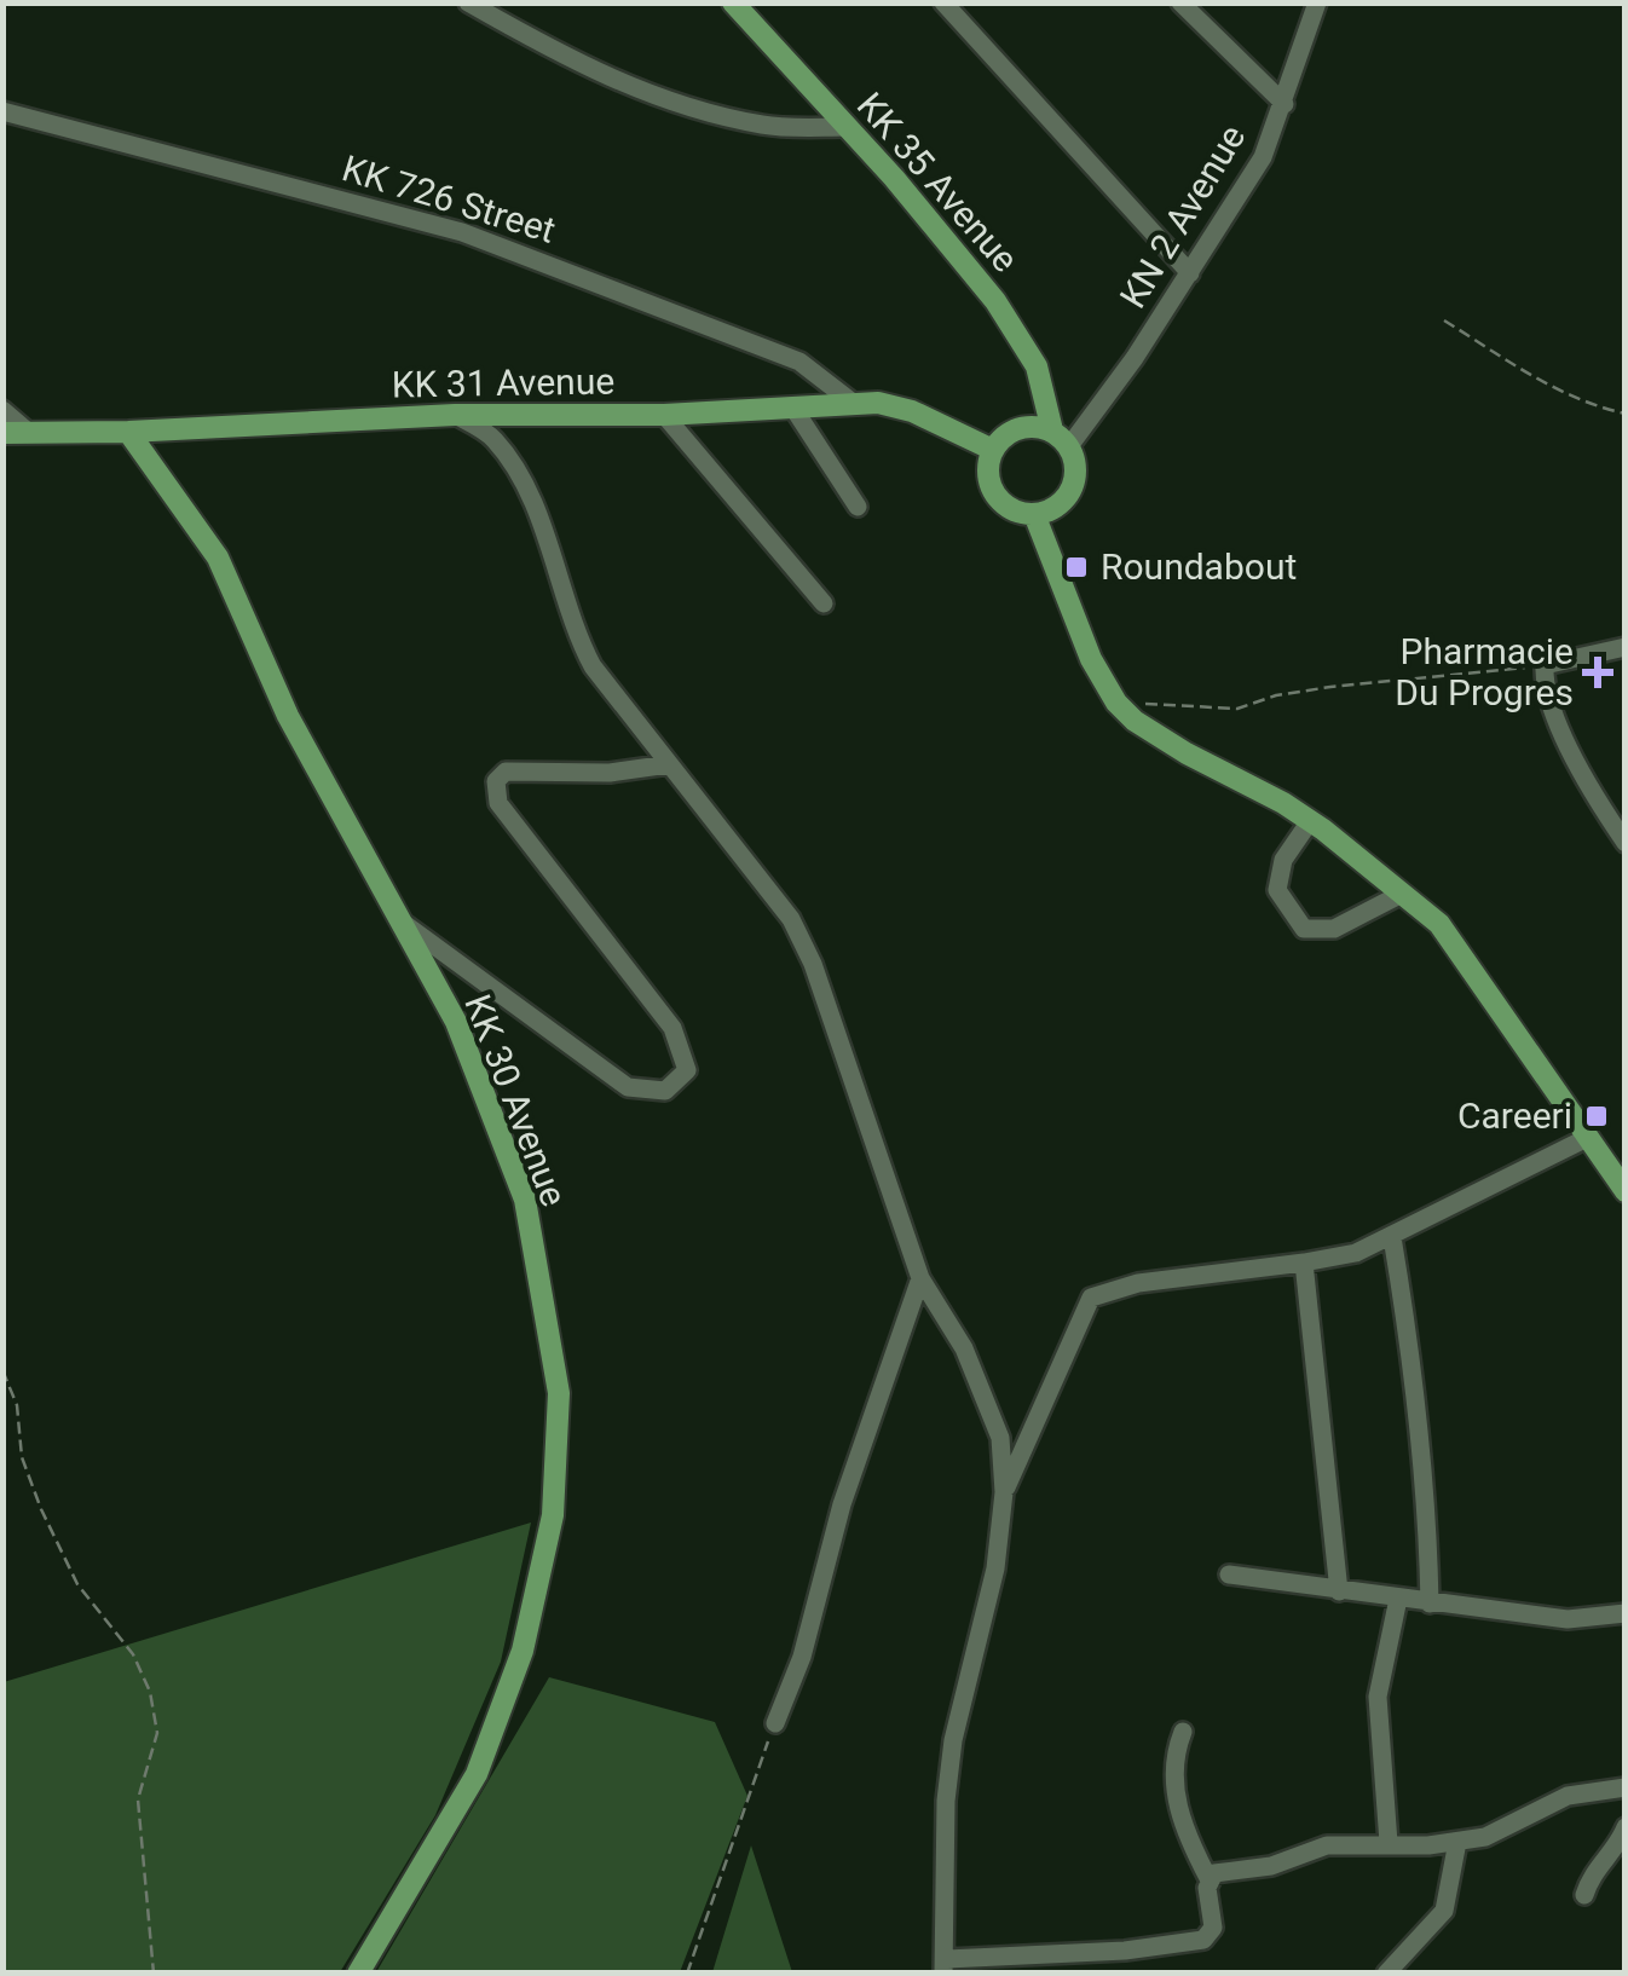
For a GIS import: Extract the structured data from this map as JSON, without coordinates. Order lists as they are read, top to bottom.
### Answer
{
  "streets": {
    "main road": ["KK 35 Avenue", "KK 31 Avenue", "KK 30 Avenue"],
    "street": ["KK 726 Street", "KN 2 Avenue"]
  },
  "crossings": [
    ["KK 35 Avenue", "KN 2 Avenue"],
    ["KK 35 Avenue", "KK 31 Avenue"],
    ["KK 726 Street", "KK 31 Avenue"],
    ["KN 2 Avenue", "KK 31 Avenue"],
    ["KK 31 Avenue", "KK 30 Avenue"]
  ],
  "places": {
    "transit": ["Roundabout", "Careeri"],
    "health": ["Pharmacie Du Progres"]
  }
}
